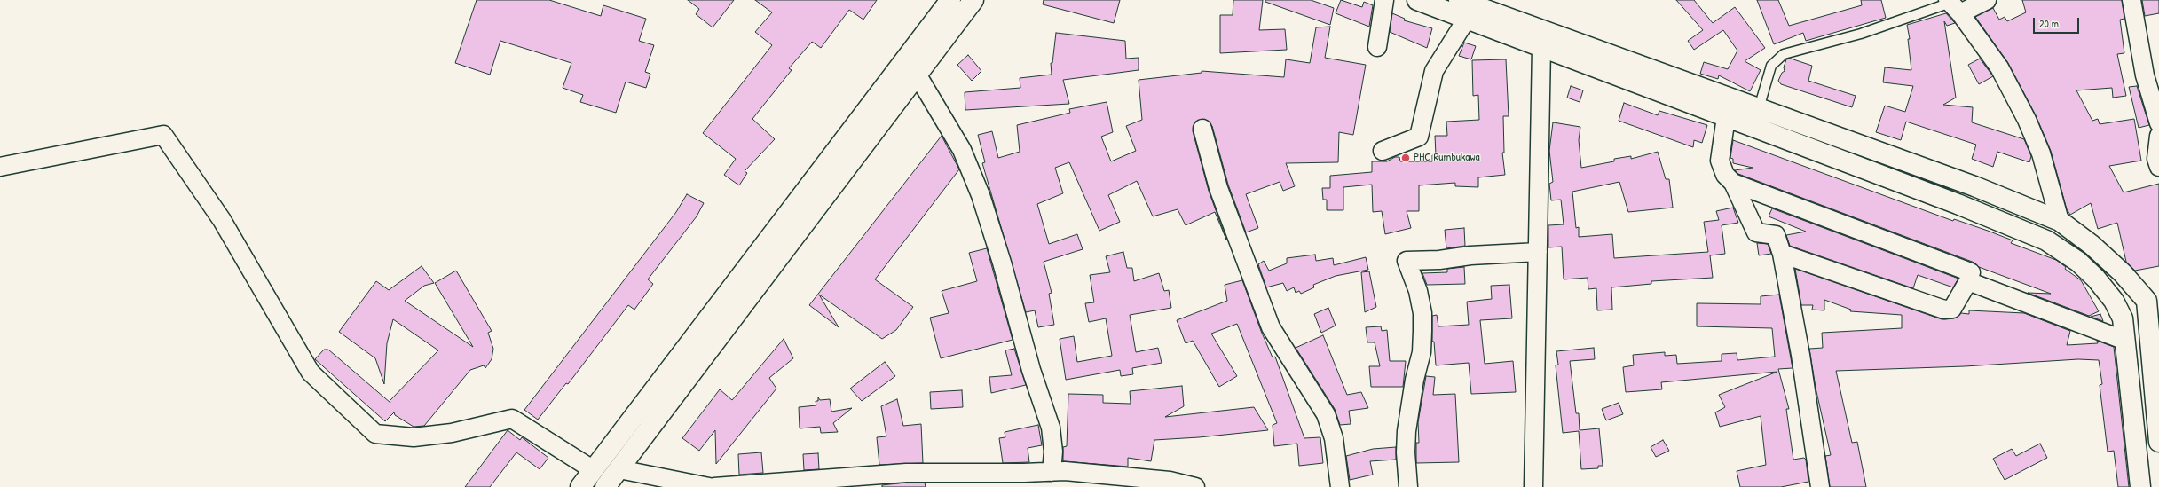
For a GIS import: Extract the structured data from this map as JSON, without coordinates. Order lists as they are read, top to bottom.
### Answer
{
  "places": ["PHC Rumbukawa"],
  "scale_bar": "20 m"
}
